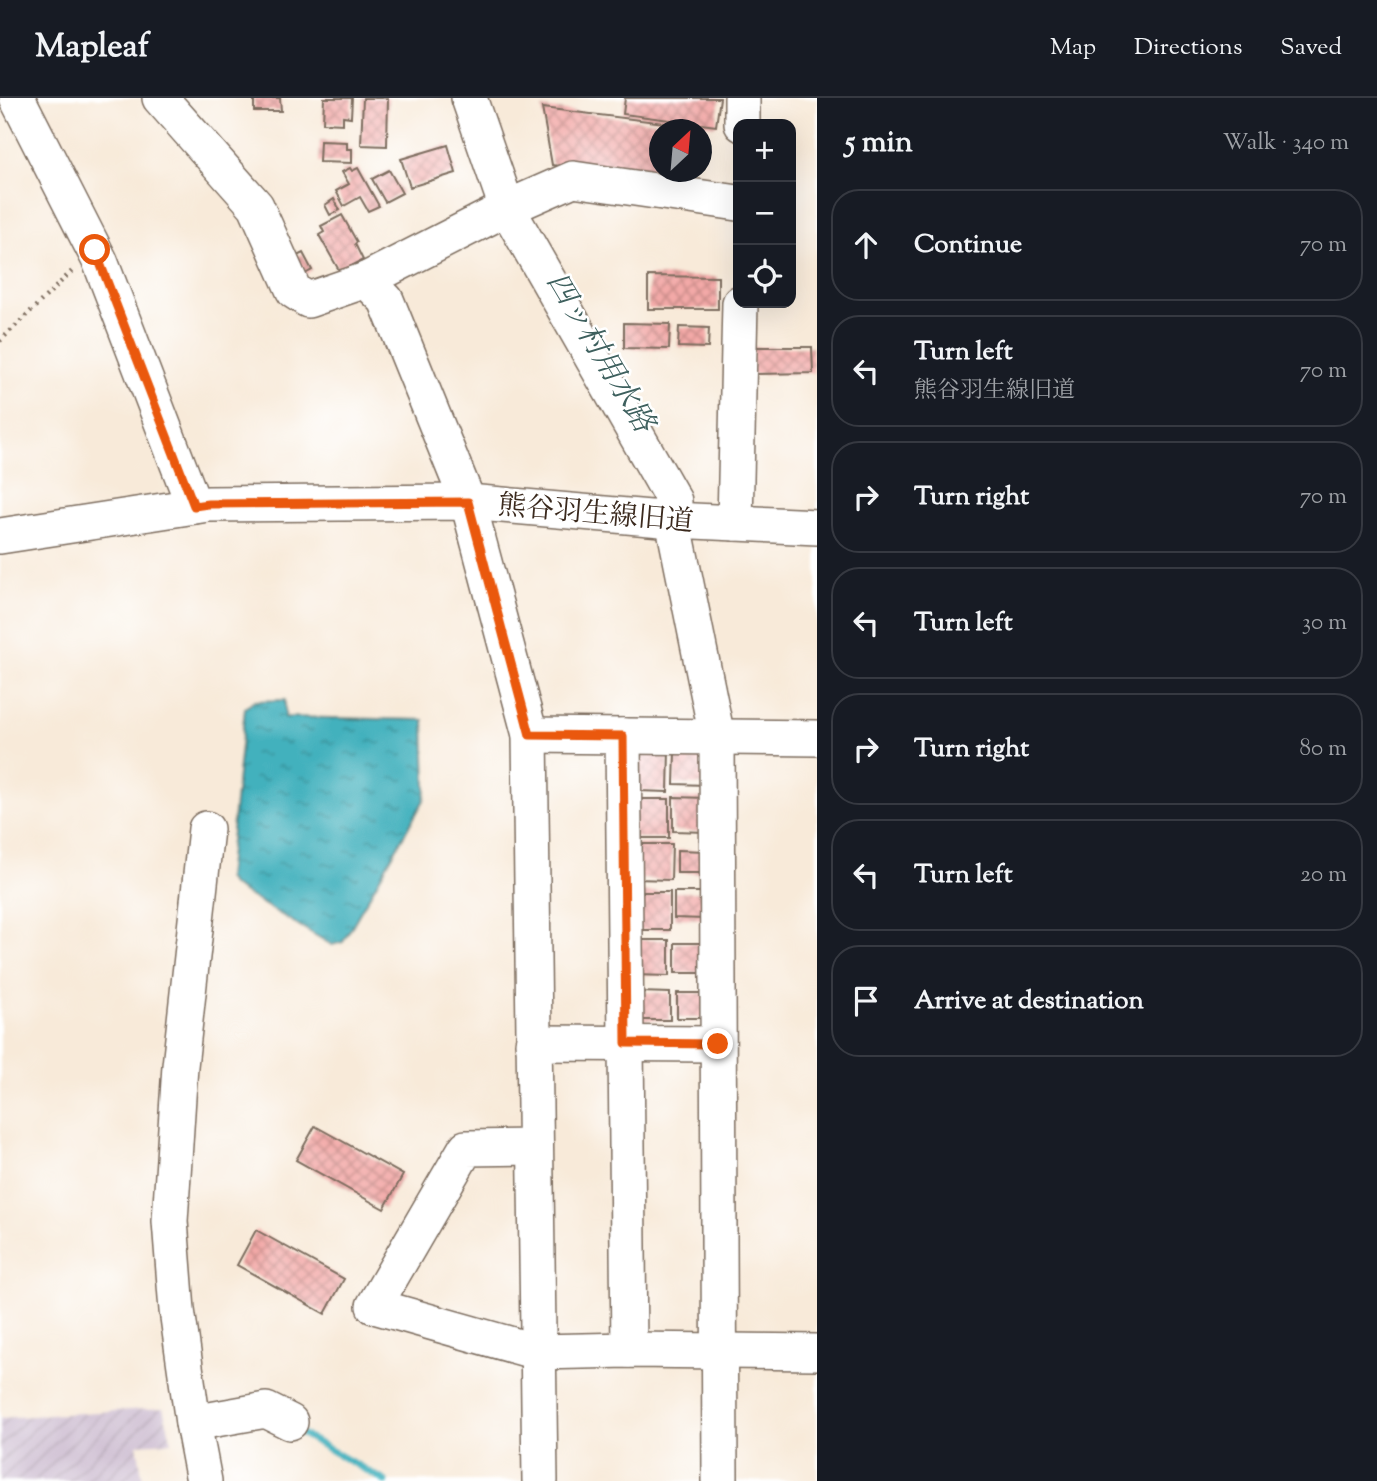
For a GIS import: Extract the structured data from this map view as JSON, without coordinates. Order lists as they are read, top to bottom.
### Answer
{
  "streets": {
    "street": ["熊谷羽生線旧道"]
  },
  "water": ["四ッ村用水路"],
  "north": "top right",
  "page": {
    "header": "Mapleaf",
    "nav": ["Map", "Directions", "Saved"],
    "heading": ["5 min", "Walk · 340 m"],
    "map_buttons": ["+", "−"],
    "list": [
      ["Continue", "70 m"],
      ["Turn left", "熊谷羽生線旧道", "70 m"],
      ["Turn right", "70 m"],
      ["Turn left", "30 m"],
      ["Turn right", "80 m"],
      ["Turn left", "20 m"],
      "Arrive at destination"
    ]
  }
}
